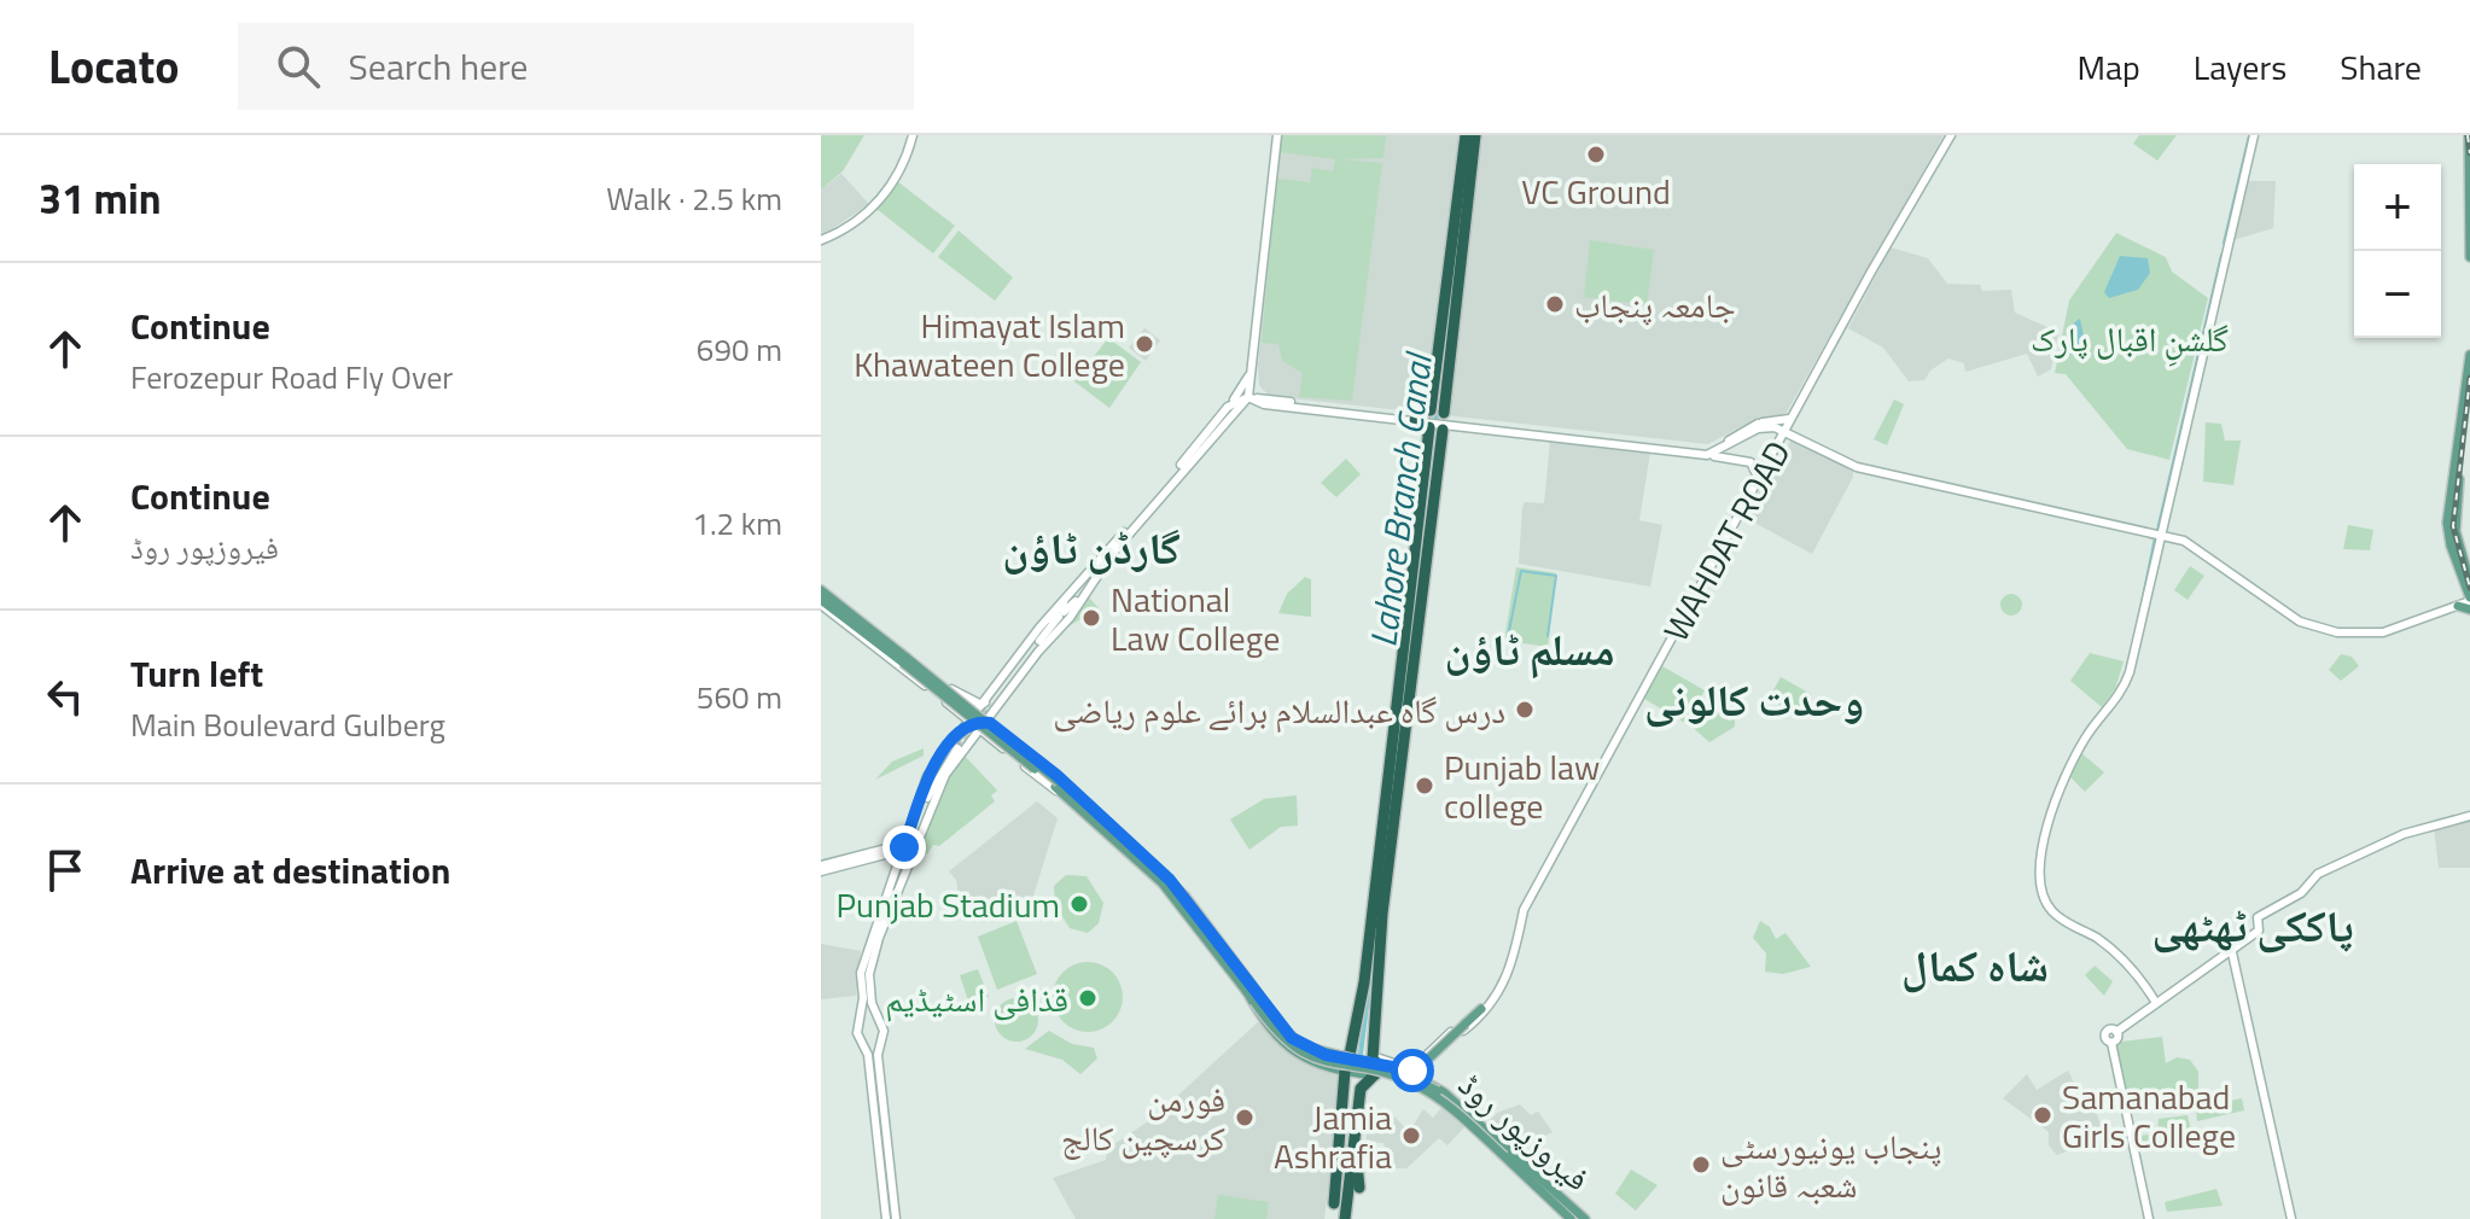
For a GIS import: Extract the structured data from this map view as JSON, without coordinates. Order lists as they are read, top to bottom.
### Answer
{
  "streets": {
    "main road": ["WAHDAT ROAD", "فیروزپور روڈ"]
  },
  "crossings": [
    ["WAHDAT ROAD", "فیروزپور روڈ"]
  ],
  "districts": [
    "گارڈن ٹاؤن",
    "مسلم ٹاؤن",
    "وحدت کالونی",
    "پاککی ٹھٹھی",
    "شاہ کمال"
  ],
  "water": ["Lahore Branch Canal"],
  "parks": ["گلشنِ اقبال پارک"],
  "places": [
    "VC Ground",
    "جامعہ پنجاب",
    "Himayat Islam Khawateen College",
    "National Law College",
    "درس گاہ عبدالسلام برائے علوم ریاضی",
    "Punjab law college",
    "Punjab Stadium",
    "قذافی اسٹیڈیم",
    "Samanabad Girls College",
    "فورمن کرسچین کالج",
    "Jamia Ashrafia",
    "پنجاب یونیورسٹی شعبہ قانون"
  ],
  "page": {
    "header": "Locato",
    "search": "Search here",
    "nav": ["Map", "Layers", "Share"],
    "heading": ["31 min", "Walk · 2.5 km"],
    "map_buttons": ["+", "−"],
    "list": [
      ["Continue", "Ferozepur Road Fly Over", "690 m"],
      ["Continue", "فیروزپور روڈ", "1.2 km"],
      ["Turn left", "Main Boulevard Gulberg", "560 m"],
      "Arrive at destination"
    ]
  }
}
